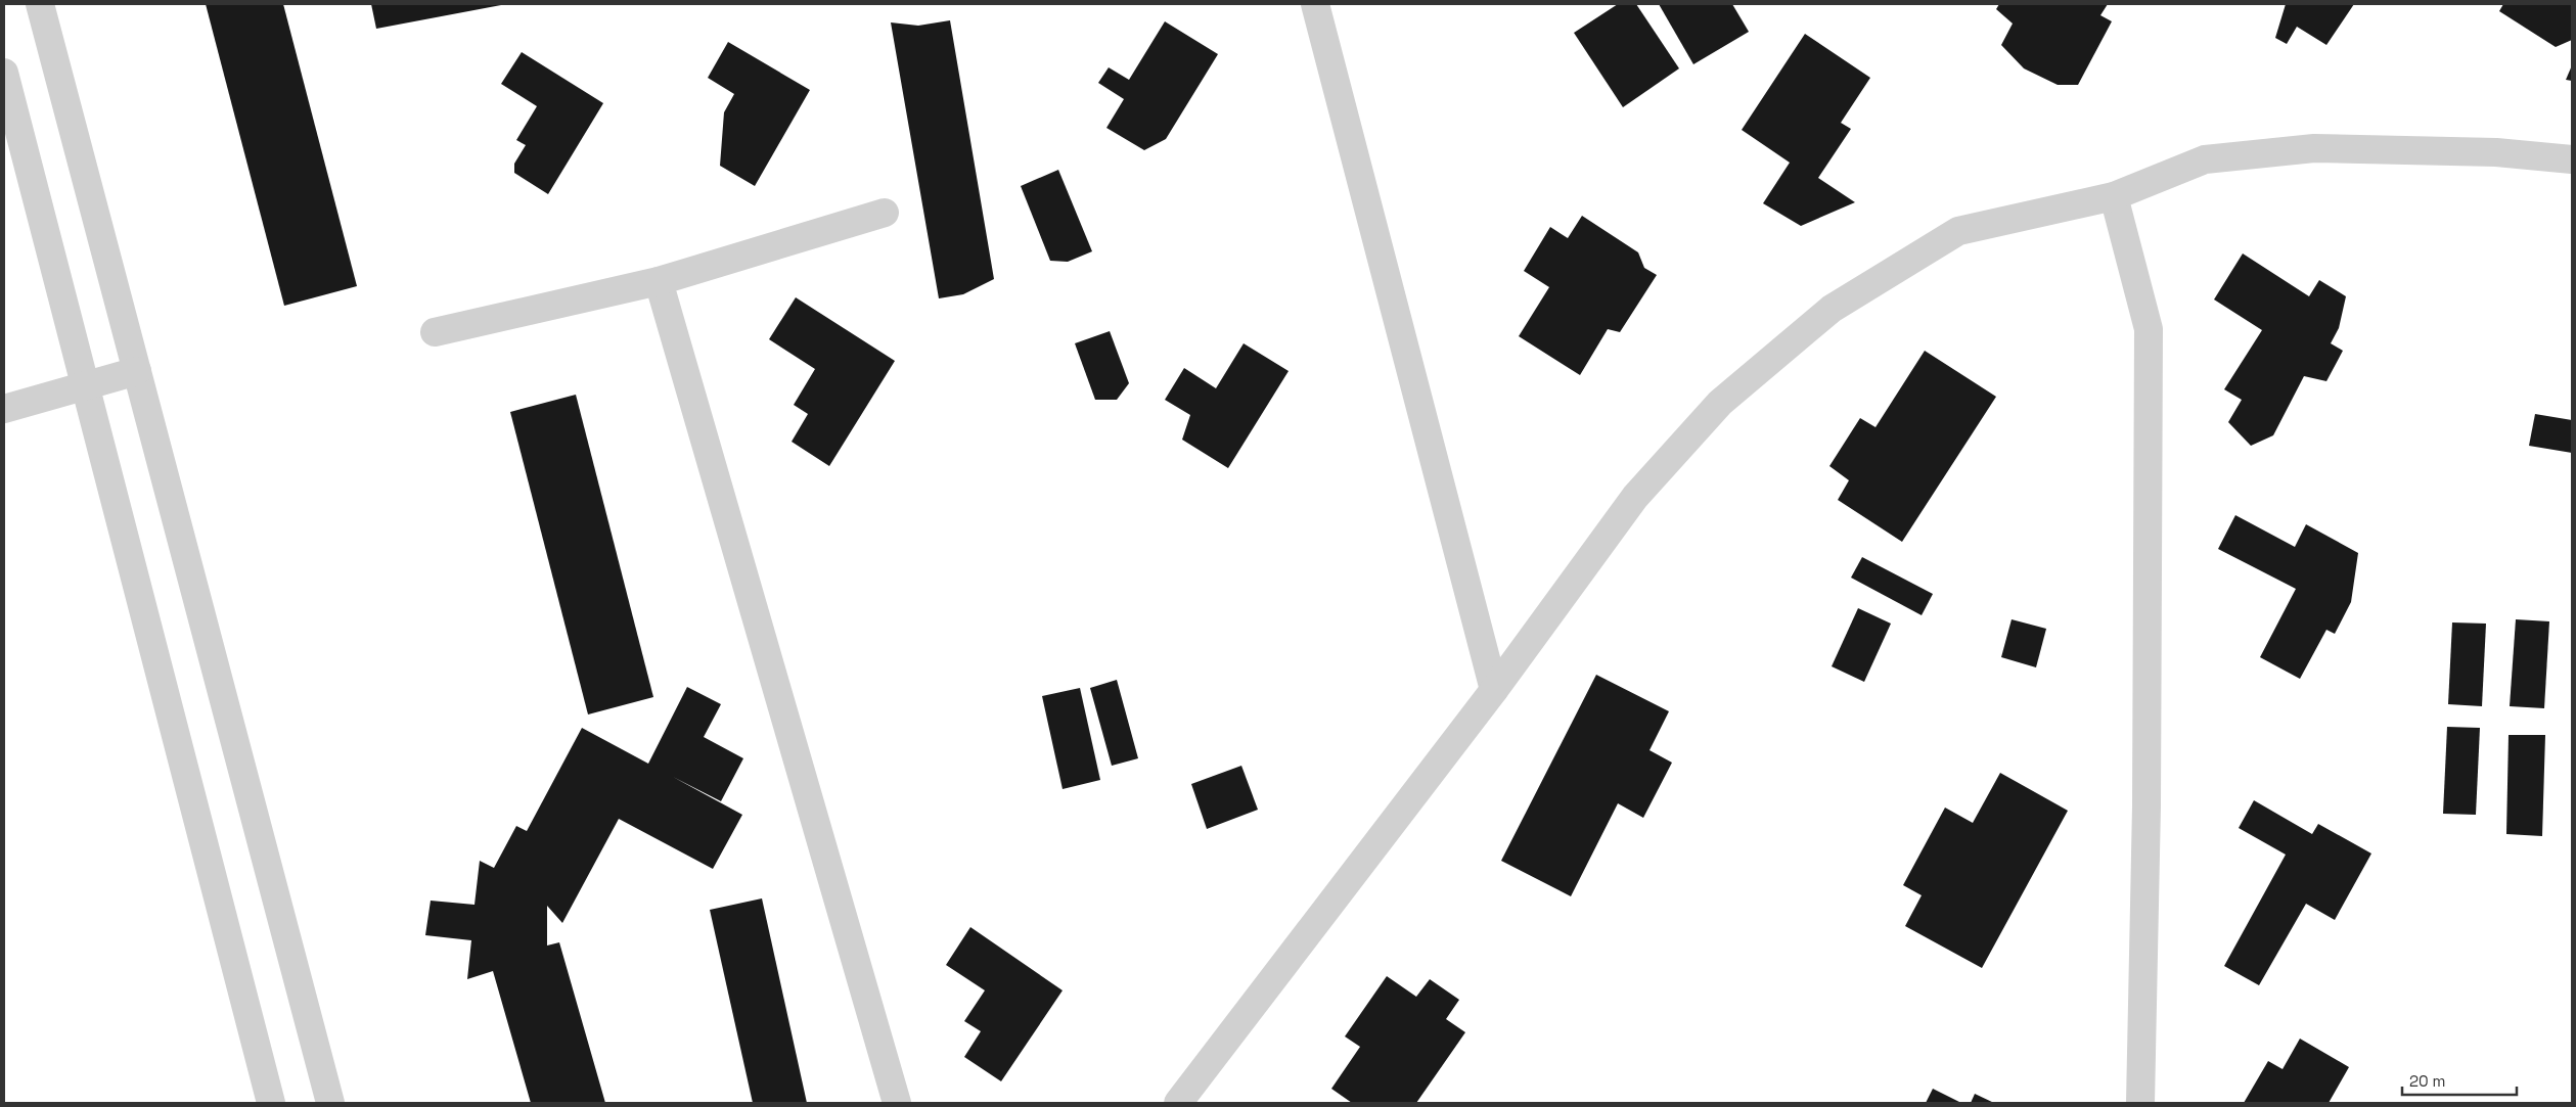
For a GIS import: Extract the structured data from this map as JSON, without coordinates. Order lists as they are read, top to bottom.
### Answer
{
  "scale_bar": "20 m"
}
